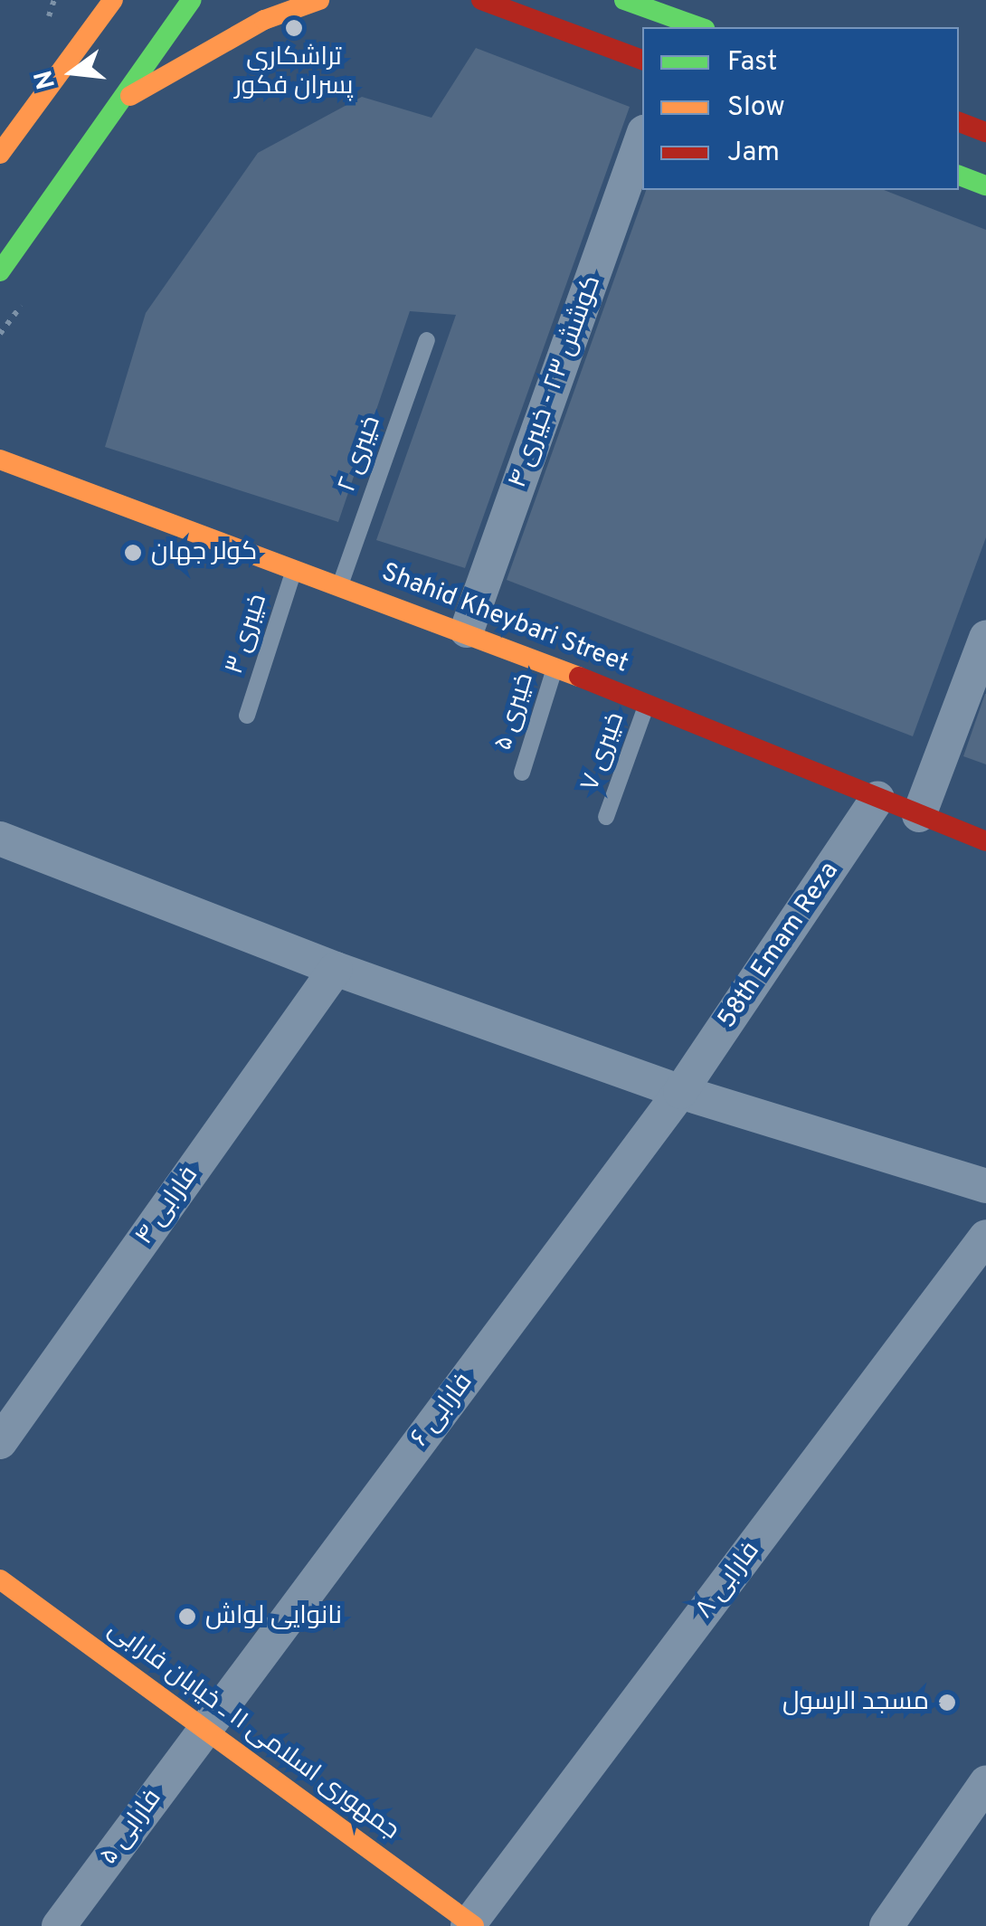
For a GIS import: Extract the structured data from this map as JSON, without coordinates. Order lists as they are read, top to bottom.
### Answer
{
  "streets": {
    "street": [
      "کوشش ۲۳ - خیبری ۴",
      "Shahid Kheybari Street",
      "58th Emam Reza",
      "فارابی ۴",
      "فارابی ۶",
      "فارابی ۸",
      "جمهوری اسلامی ۱۱ ـ خیابان فارابی",
      "فارابی ۵"
    ],
    "lane": [
      "خیبری ۲",
      "خیبری ۳",
      "خیبری ۵",
      "خیبری ۷"
    ]
  },
  "crossings": [
    ["کوشش ۲۳ - خیبری ۴", "Shahid Kheybari Street"],
    ["خیبری ۲", "Shahid Kheybari Street"],
    ["Shahid Kheybari Street", "خیبری ۳"],
    ["Shahid Kheybari Street", "خیبری ۵"],
    ["Shahid Kheybari Street", "خیبری ۷"],
    ["Shahid Kheybari Street", "58th Emam Reza"],
    ["58th Emam Reza", "فارابی ۶"],
    ["فارابی ۶", "جمهوری اسلامی ۱۱ ـ خیابان فارابی"],
    ["فارابی ۶", "فارابی ۵"],
    ["فارابی ۸", "جمهوری اسلامی ۱۱ ـ خیابان فارابی"],
    ["جمهوری اسلامی ۱۱ ـ خیابان فارابی", "فارابی ۵"]
  ],
  "places": [
    "تراشکاری پسران فکور",
    "کولر جهان",
    "نانوایی لواش",
    "مسجد الرسول"
  ],
  "legend": ["Fast", "Slow", "Jam"],
  "north": "left"
}
